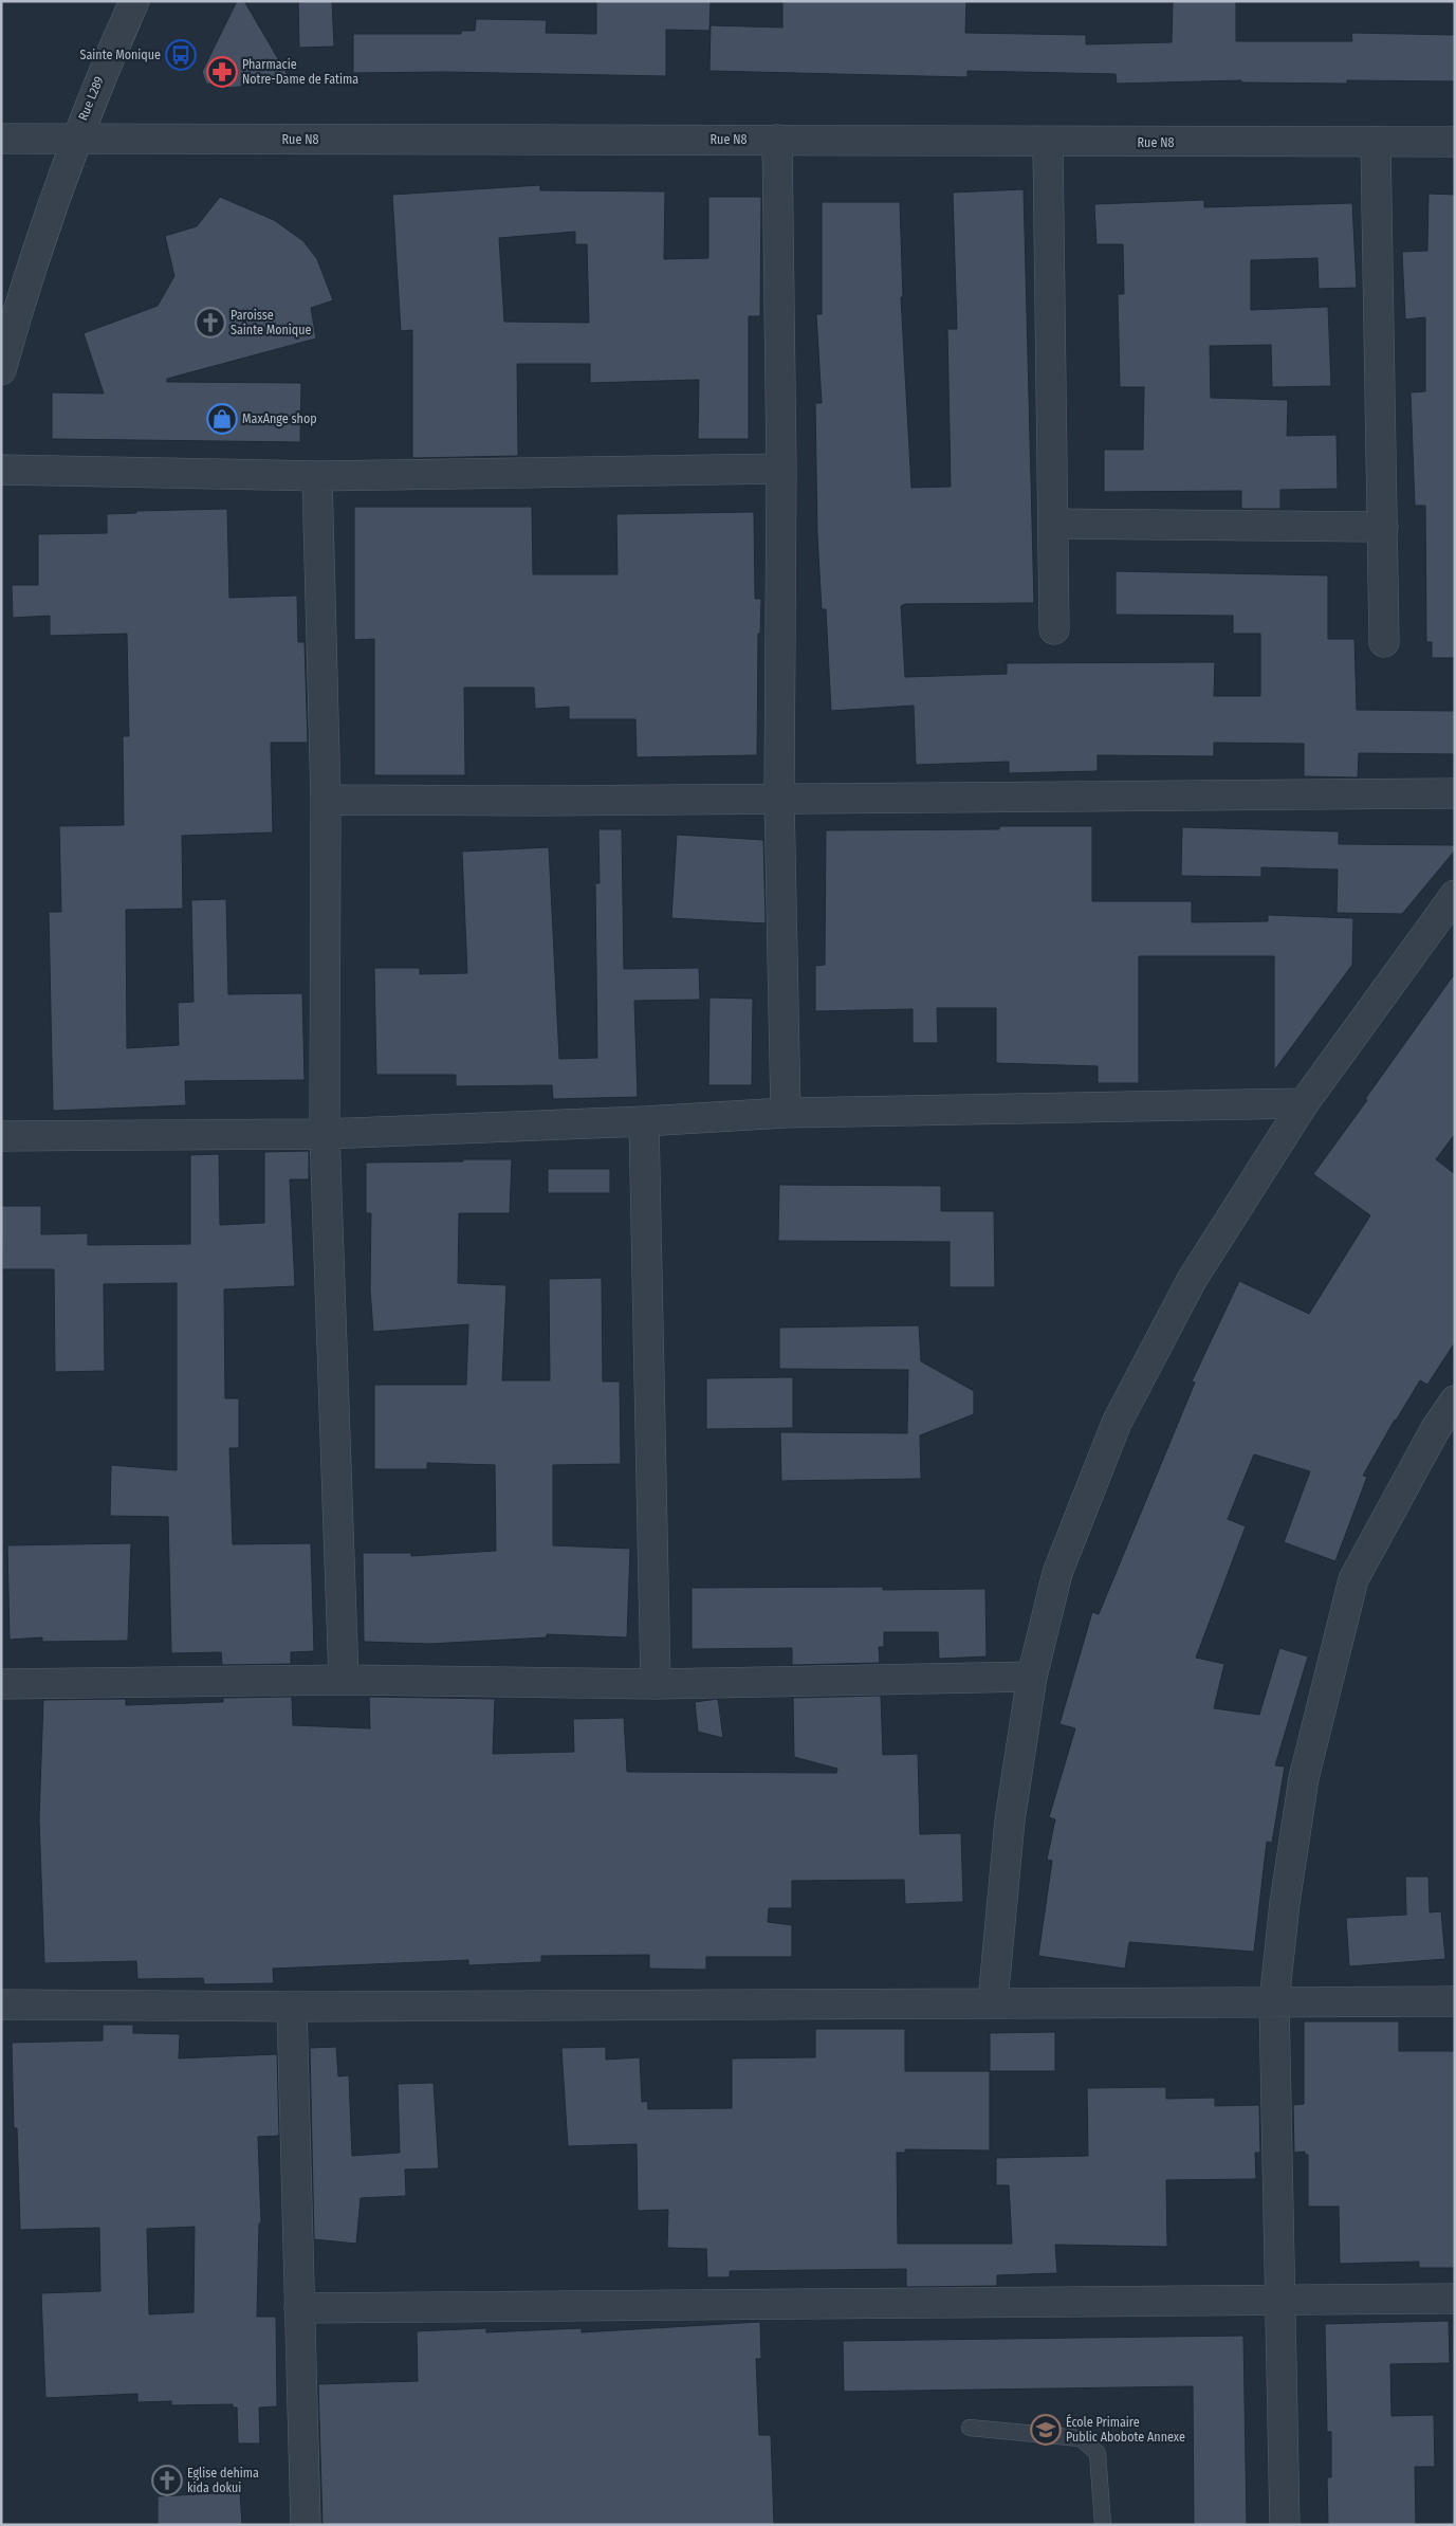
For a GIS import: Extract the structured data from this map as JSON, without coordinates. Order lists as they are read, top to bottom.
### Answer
{
  "streets": {
    "street": ["Rue L289", "Rue N8"]
  },
  "crossings": [
    ["Rue L289", "Rue N8"]
  ],
  "places": {
    "bus stop": ["Sainte Monique"],
    "pharmacy": ["Pharmacie Notre-Dame de Fatima"],
    "church": ["Paroisse Sainte Monique", "Eglise dehima kida dokui"],
    "shop": ["MaxAnge shop"],
    "school or university": ["École Primaire Public Abobote Annexe"]
  }
}
